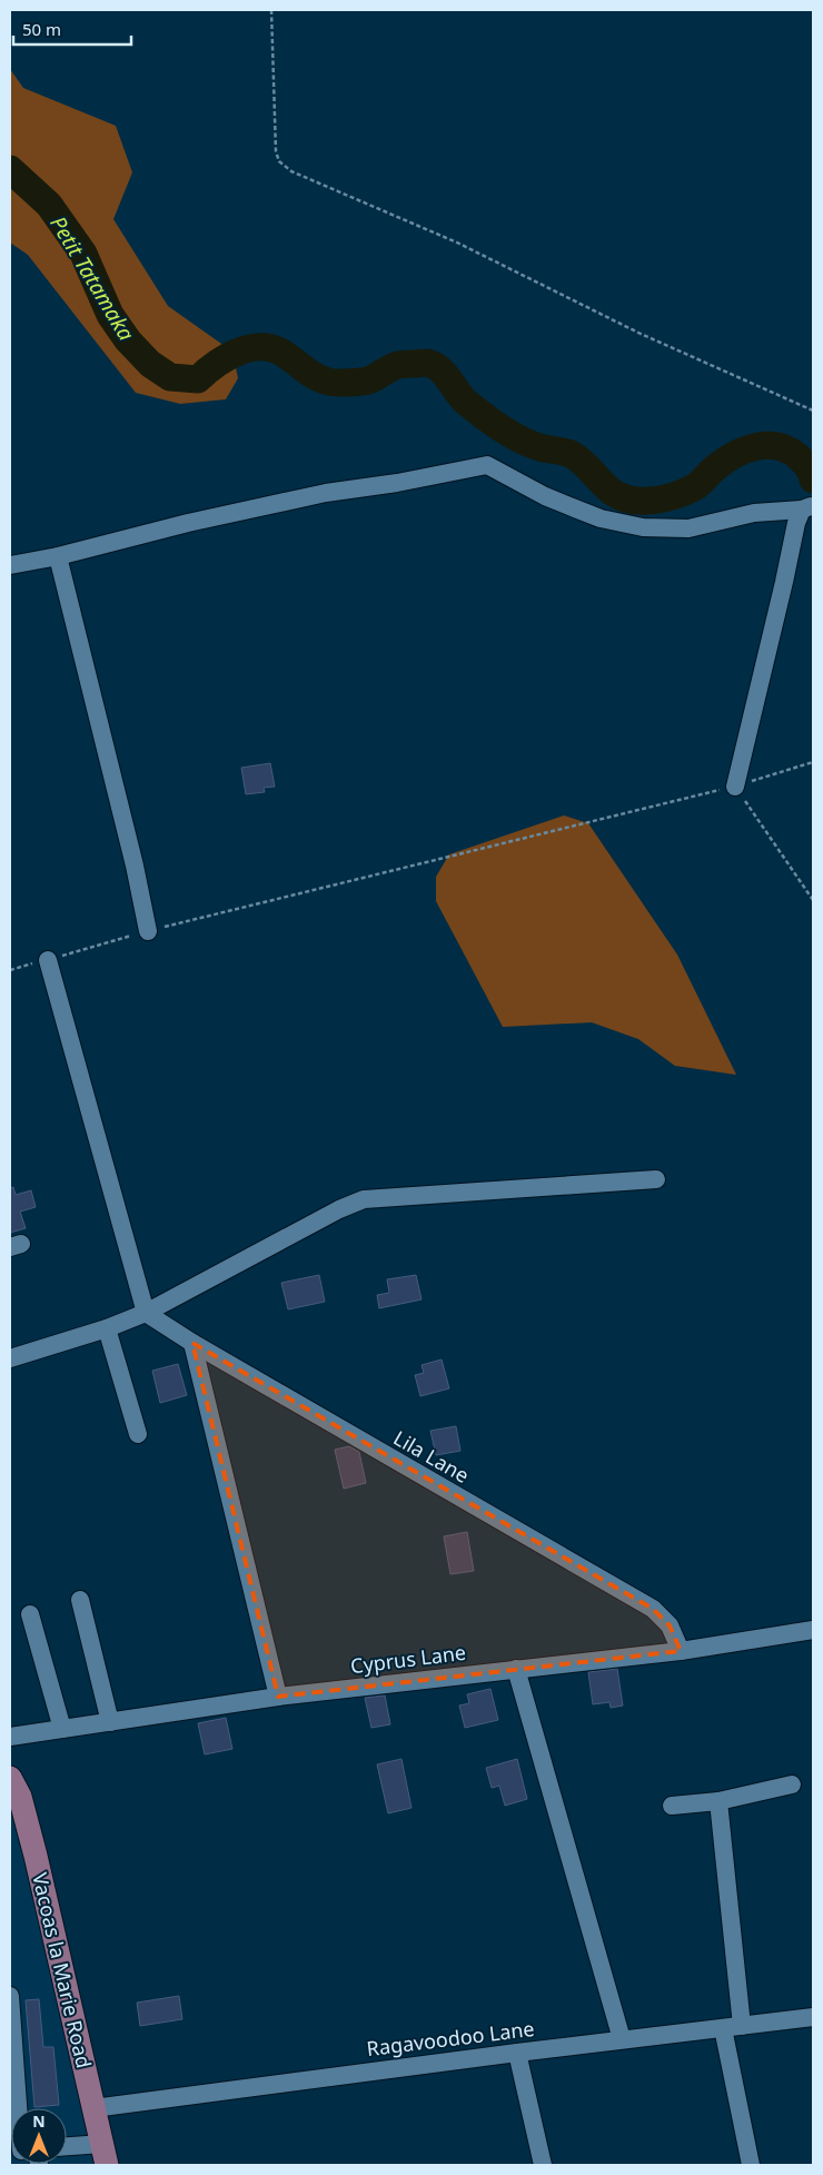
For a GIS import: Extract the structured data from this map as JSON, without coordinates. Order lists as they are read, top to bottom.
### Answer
{
  "streets": {
    "main road": ["Vacoas la Marie Road"],
    "street": ["Lila Lane", "Cyprus Lane", "Ragavoodoo Lane"]
  },
  "crossings": [
    ["Lila Lane", "Cyprus Lane"],
    ["Vacoas la Marie Road", "Ragavoodoo Lane"]
  ],
  "water": ["Petit Tatamaka"],
  "scale_bar": "50 m",
  "north": "top"
}
